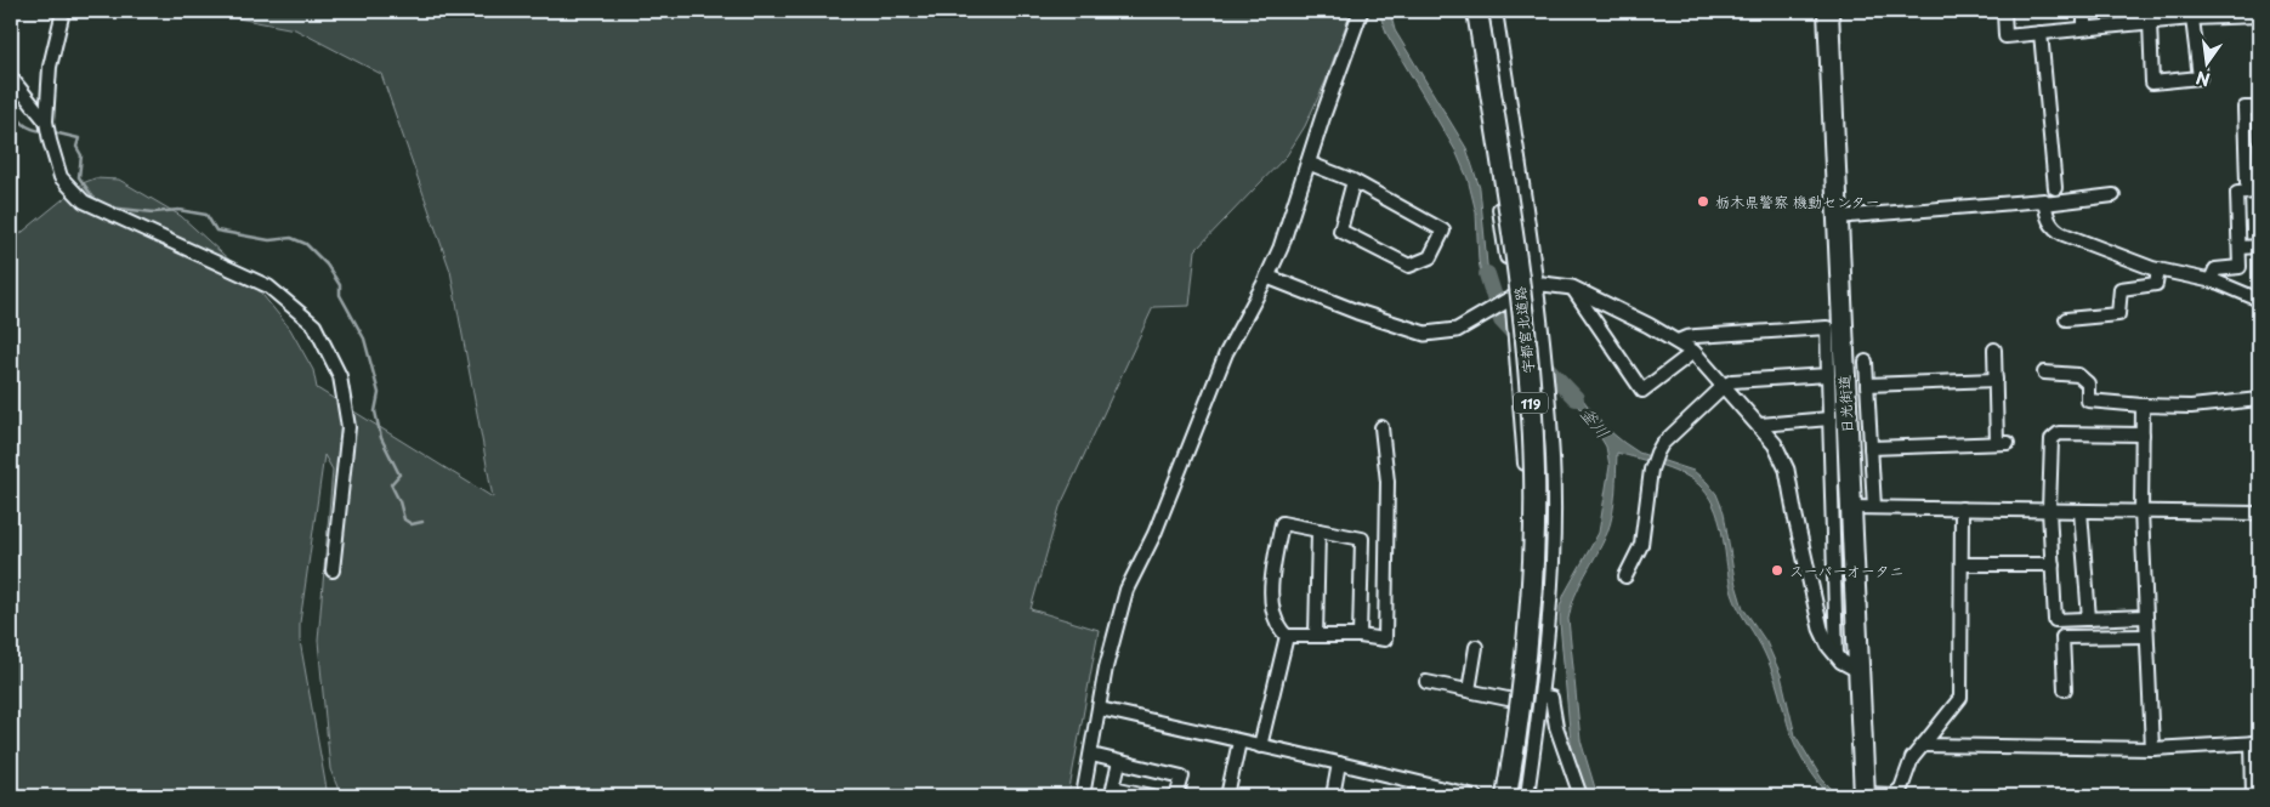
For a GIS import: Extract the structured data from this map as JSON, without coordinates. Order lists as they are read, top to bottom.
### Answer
{
  "streets": {
    "highway": ["宇都宮北道路", "119", "日光街道"]
  },
  "water": ["釜川"],
  "places": ["栃木県警察 機動センター", "スーパーオータニ"],
  "north": "bottom"
}
